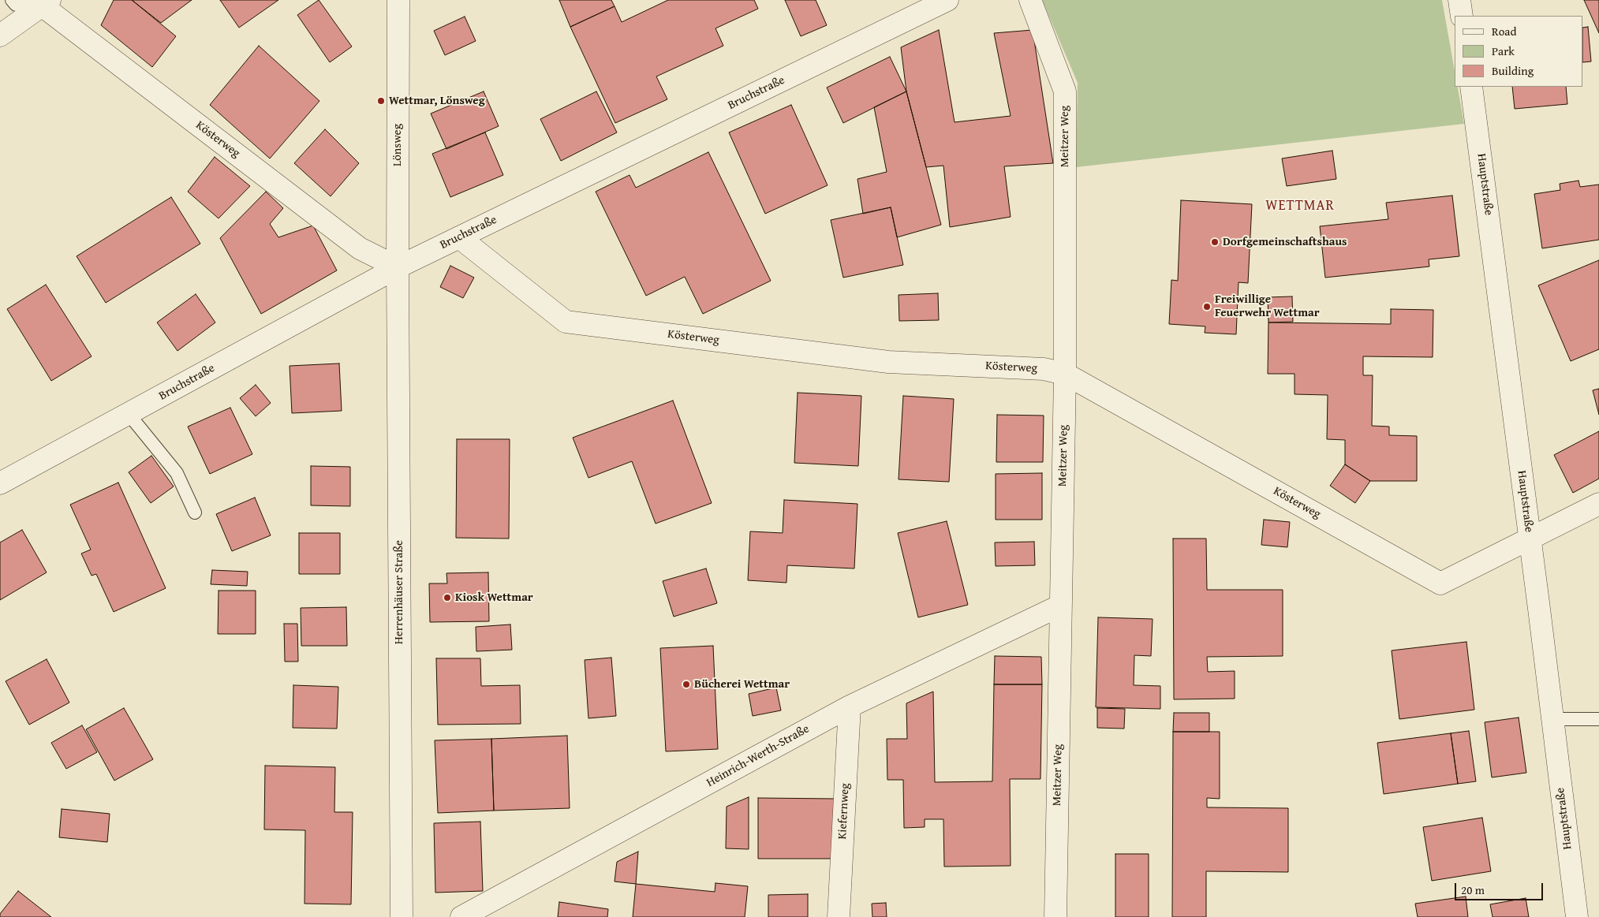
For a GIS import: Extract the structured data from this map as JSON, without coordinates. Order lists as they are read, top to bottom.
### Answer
{
  "streets": {
    "street": [
      "Bruchstraße",
      "Meitzer Weg",
      "Kösterweg",
      "Lönsweg",
      "Hauptstraße",
      "Herrenhäuser Straße",
      "Heinrich-Werth-Straße",
      "Kiefernweg"
    ]
  },
  "crossings": [
    ["Bruchstraße", "Kösterweg"],
    ["Bruchstraße", "Lönsweg"],
    ["Bruchstraße", "Herrenhäuser Straße"],
    ["Meitzer Weg", "Kösterweg"],
    ["Meitzer Weg", "Heinrich-Werth-Straße"],
    ["Kösterweg", "Lönsweg"],
    ["Kösterweg", "Hauptstraße"],
    ["Kösterweg", "Herrenhäuser Straße"],
    ["Lönsweg", "Herrenhäuser Straße"],
    ["Heinrich-Werth-Straße", "Kiefernweg"]
  ],
  "districts": ["WETTMAR"],
  "places": [
    "Wettmar, Lönsweg",
    "Dorfgemeinschaftshaus",
    "Freiwillige Feuerwehr Wettmar",
    "Kiosk Wettmar",
    "Bücherei Wettmar"
  ],
  "legend": ["Road", "Park", "Building"],
  "scale_bar": "20 m"
}
